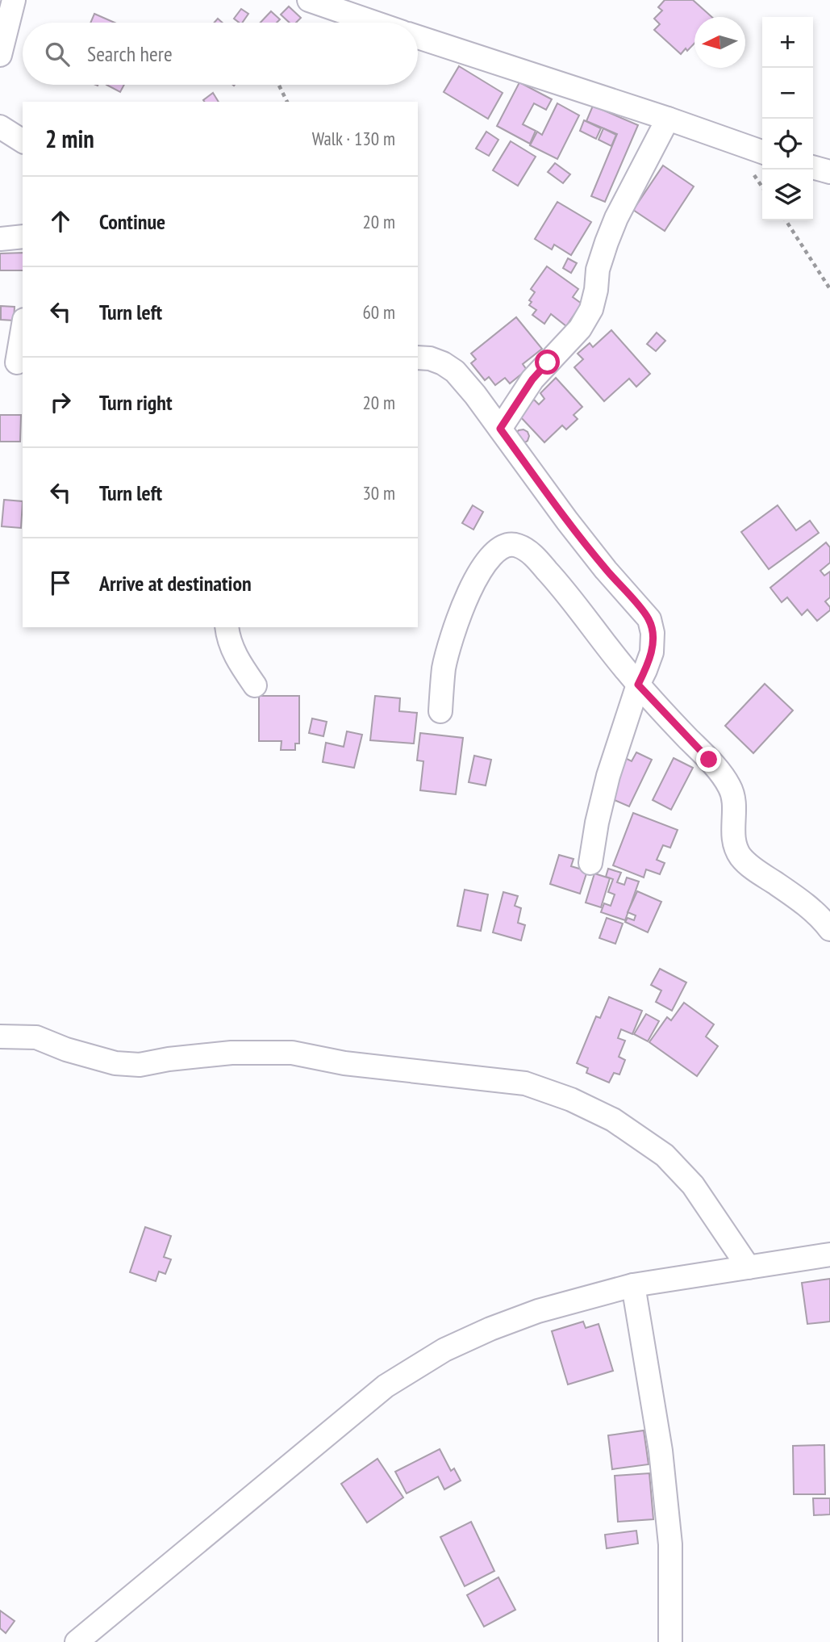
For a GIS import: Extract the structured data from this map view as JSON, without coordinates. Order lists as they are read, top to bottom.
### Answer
{
  "north": "left",
  "page": {
    "map_buttons": ["+", "−"],
    "search": "Search here",
    "heading": ["2 min", "Walk · 130 m"],
    "list": [
      ["Continue", "20 m"],
      ["Turn left", "60 m"],
      ["Turn right", "20 m"],
      ["Turn left", "30 m"],
      "Arrive at destination"
    ]
  }
}
